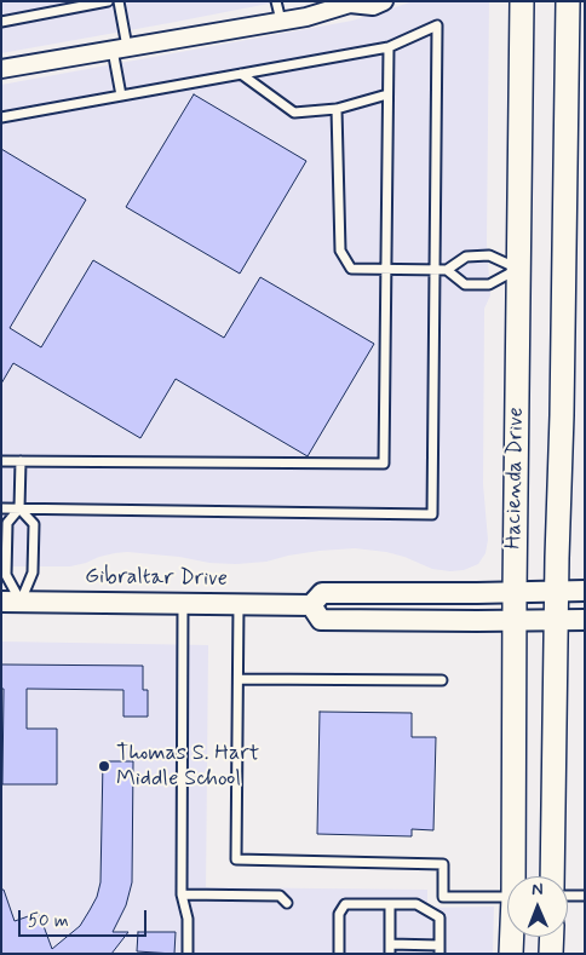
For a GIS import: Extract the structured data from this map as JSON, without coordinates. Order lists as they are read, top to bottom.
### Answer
{
  "streets": {
    "main road": ["Hacienda Drive"],
    "street": ["Gibraltar Drive"]
  },
  "crossings": [
    ["Hacienda Drive", "Gibraltar Drive"]
  ],
  "places": ["Thomas S. Hart Middle School"],
  "scale_bar": "50 m",
  "north": "top"
}
